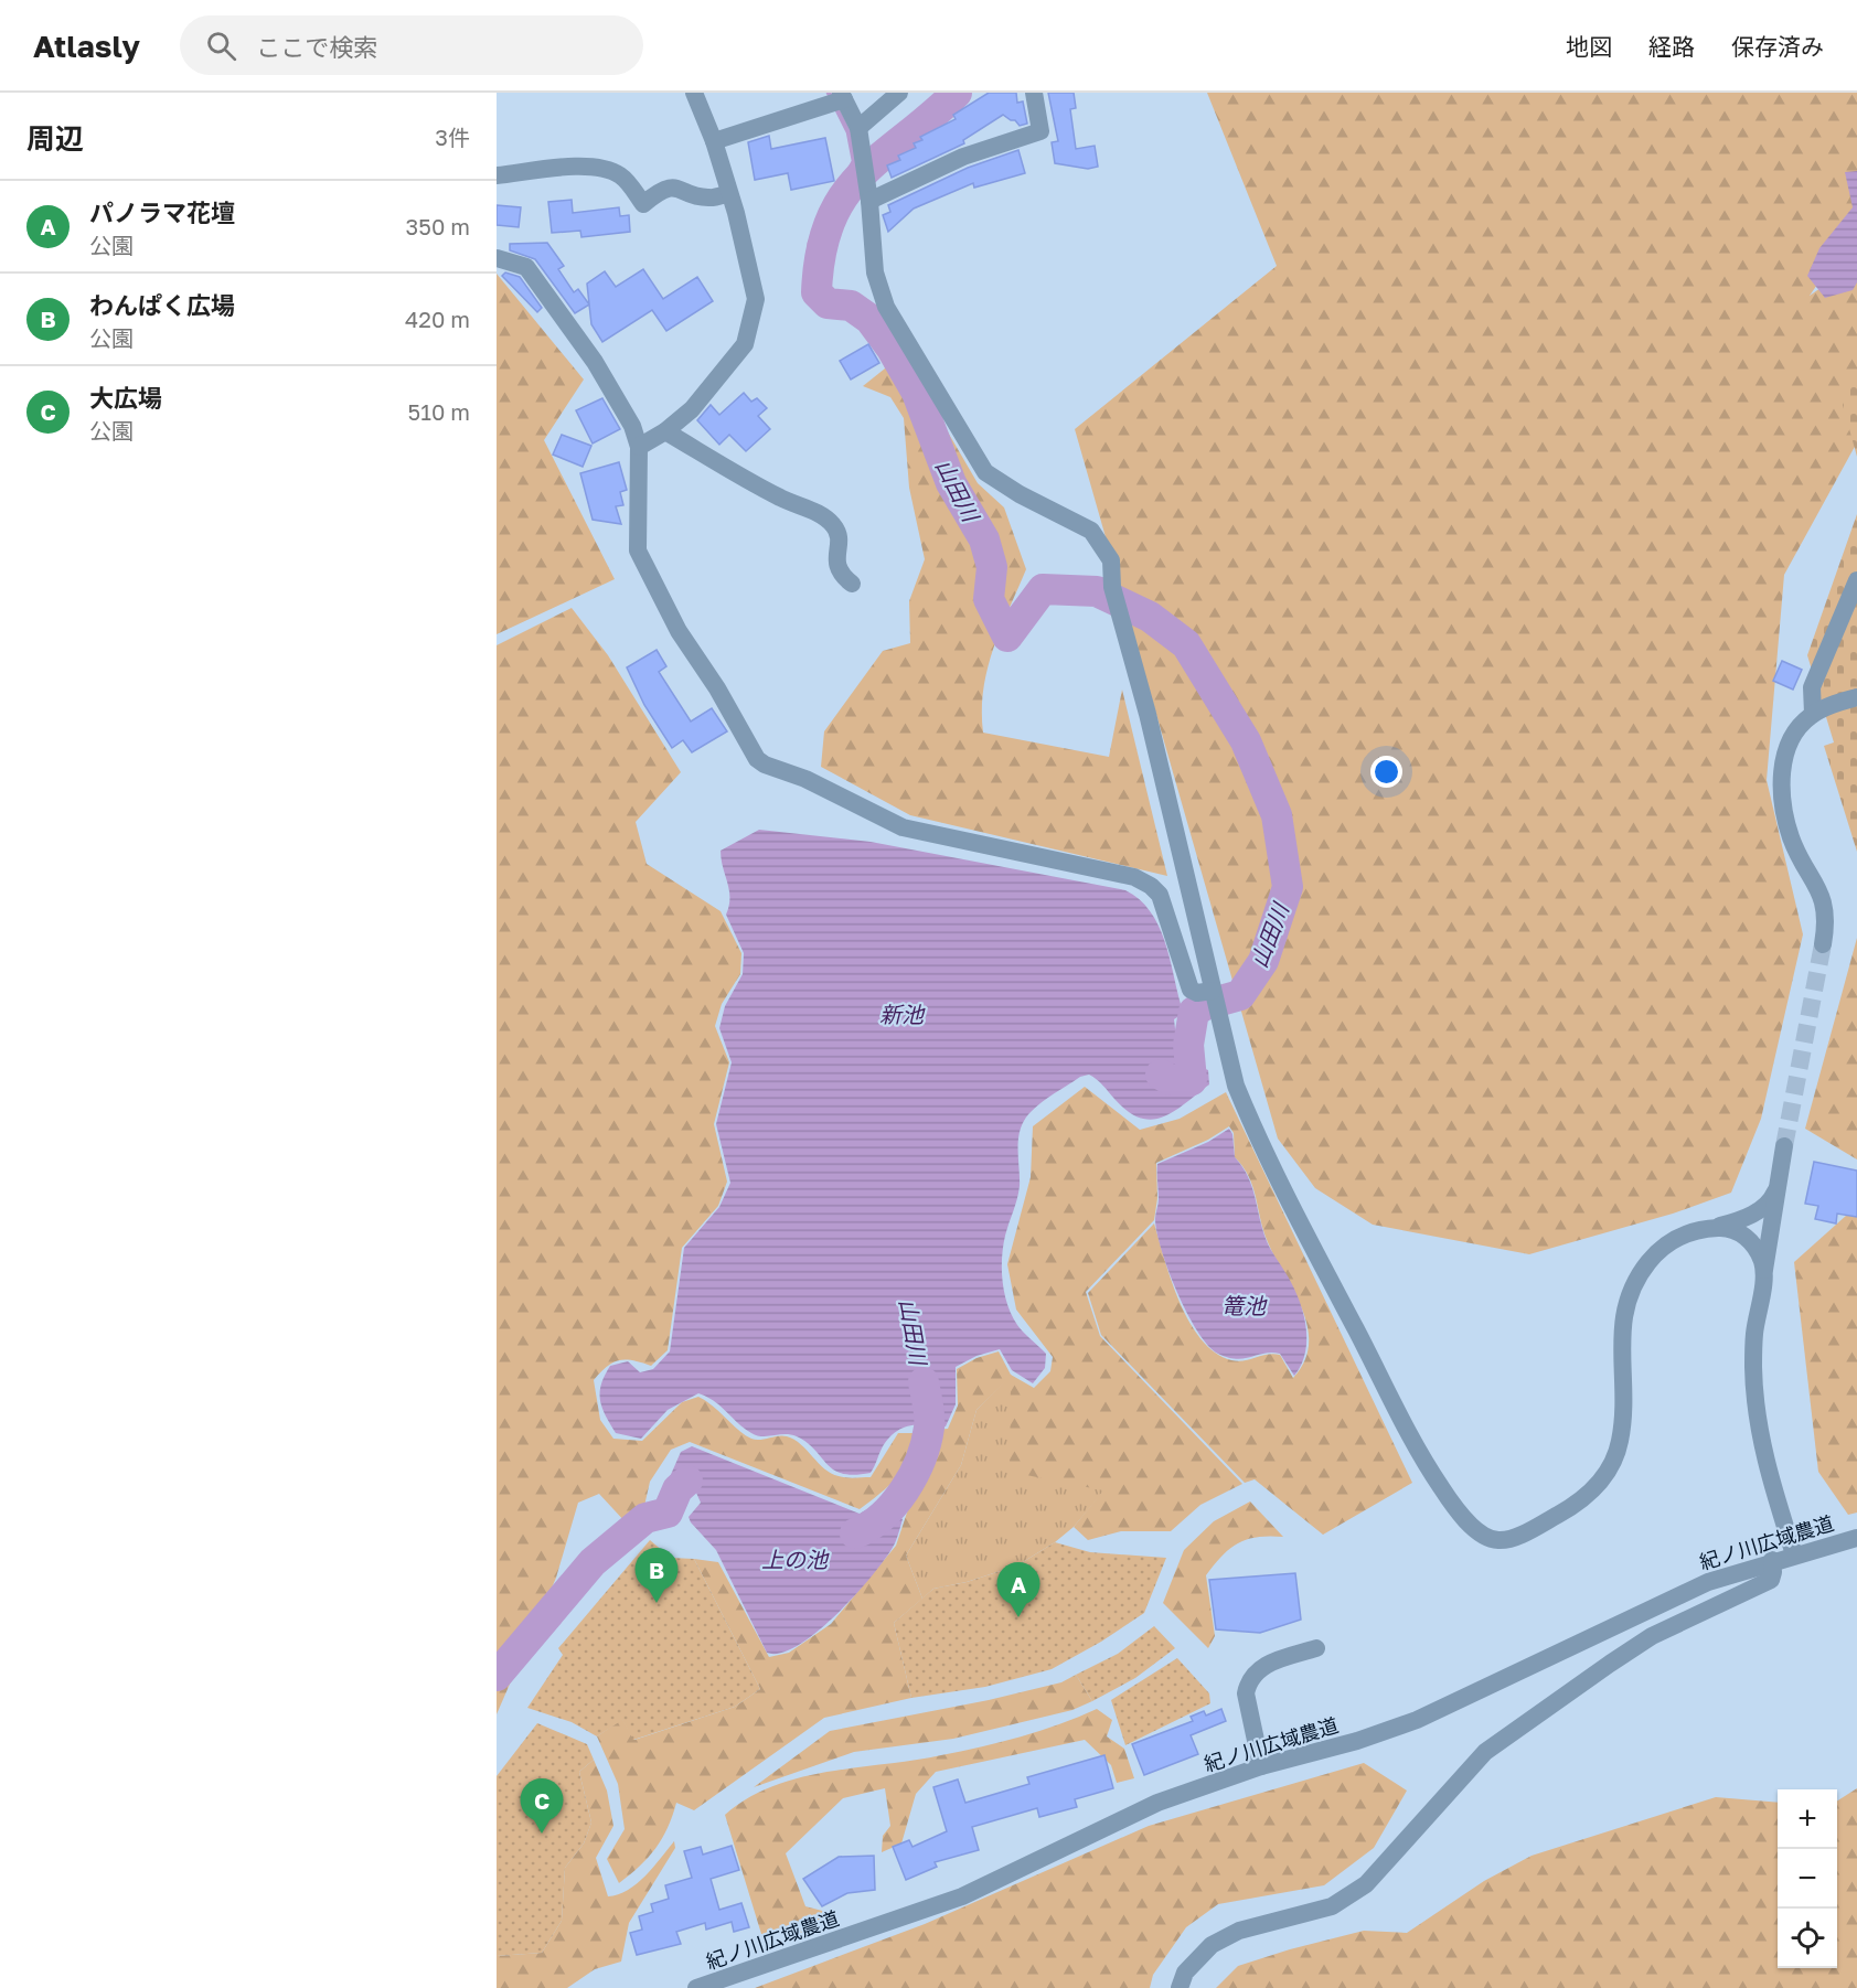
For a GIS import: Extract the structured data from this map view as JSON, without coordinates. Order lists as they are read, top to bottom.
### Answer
{
  "streets": {
    "street": ["紀ノ川広域農道"]
  },
  "water": [
    "山田川",
    "新池",
    "篭池",
    "上の池"
  ],
  "page": {
    "header": "Atlasly",
    "search": "ここで検索",
    "nav": ["地図", "経路", "保存済み"],
    "heading": ["周辺", "3件"],
    "list": [
      {
        "mark": "A",
        "name": "パノラマ花壇",
        "note": "公園",
        "value": "350 m"
      },
      {
        "mark": "B",
        "name": "わんぱく広場",
        "note": "公園",
        "value": "420 m"
      },
      {
        "mark": "C",
        "name": "大広場",
        "note": "公園",
        "value": "510 m"
      }
    ],
    "pins": ["B", "A", "C"],
    "map_buttons": ["+", "−"]
  }
}
